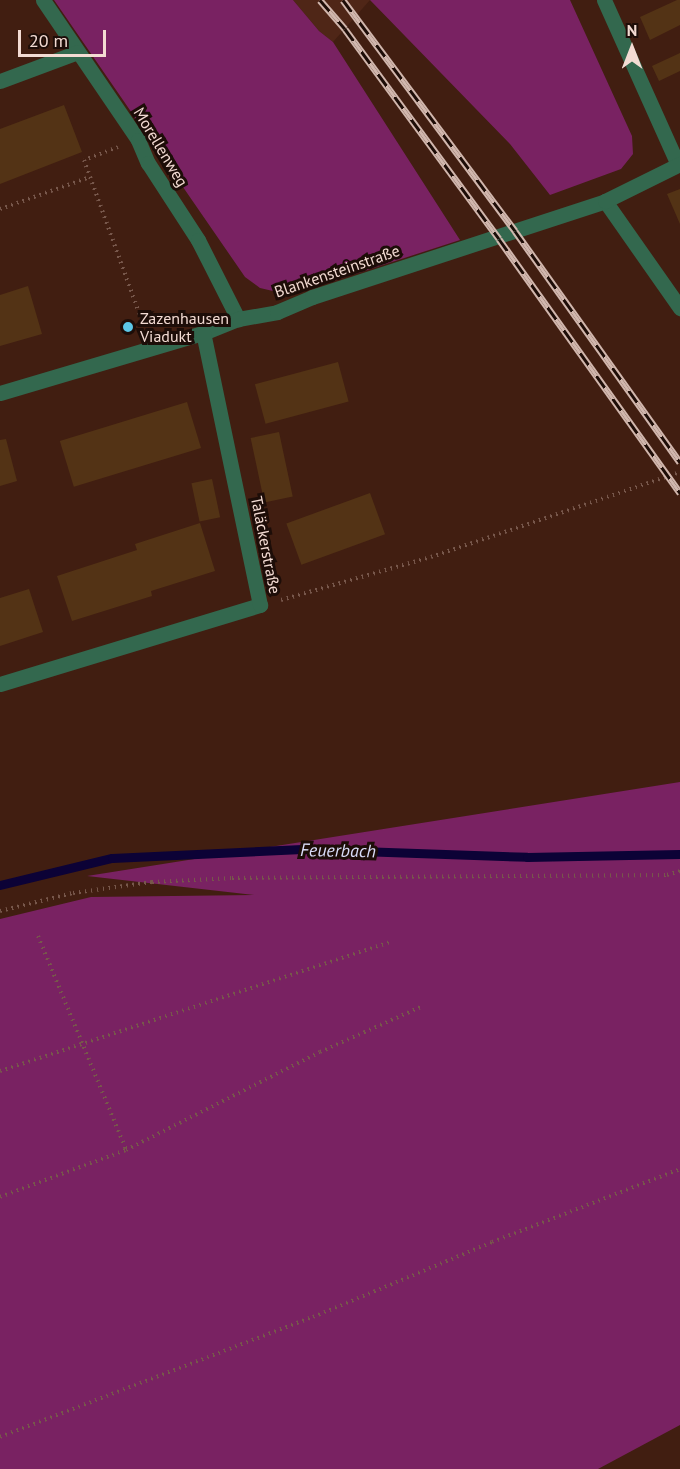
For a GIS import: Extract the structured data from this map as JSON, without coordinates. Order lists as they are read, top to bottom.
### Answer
{
  "streets": {
    "street": ["Morellenweg", "Blankensteinstraße", "Taläckerstraße"]
  },
  "crossings": [
    ["Morellenweg", "Blankensteinstraße"],
    ["Blankensteinstraße", "Taläckerstraße"]
  ],
  "water": ["Feuerbach"],
  "places": ["Zazenhausen Viadukt"],
  "scale_bar": "20 m",
  "north": "top"
}
